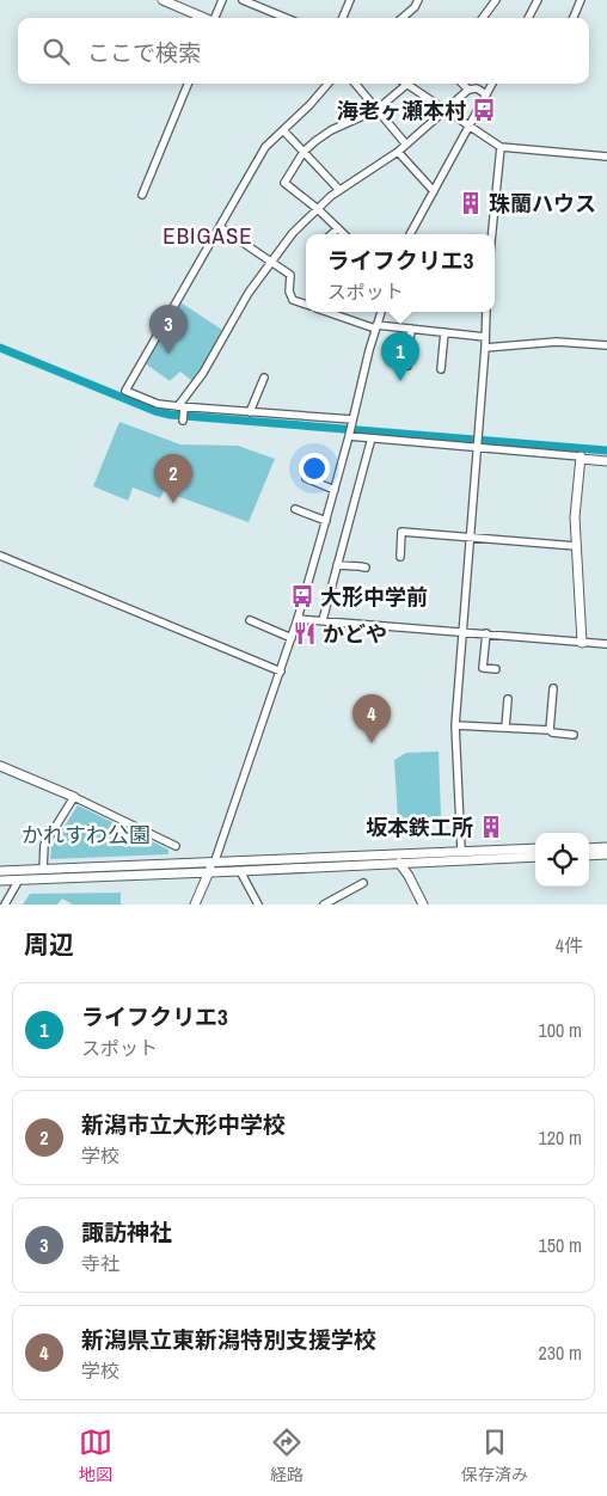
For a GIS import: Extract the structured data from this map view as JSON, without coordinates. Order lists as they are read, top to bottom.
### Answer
{
  "districts": ["EBIGASE"],
  "parks": ["かれすわ公園"],
  "places": {
    "bus stop": ["海老ヶ瀬本村", "大形中学前"],
    "building": ["珠蘭ハウス", "坂本鉄工所"],
    "restaurant": ["かどや"]
  },
  "page": {
    "search": "ここで検索",
    "popup": ["ライフクリエ3", "スポット"],
    "pins": [
      "3",
      "1",
      "2",
      "4"
    ],
    "heading": ["周辺", "4件"],
    "list": [
      {
        "mark": "1",
        "name": "ライフクリエ3",
        "note": "スポット",
        "value": "100 m"
      },
      {
        "mark": "2",
        "name": "新潟市立大形中学校",
        "note": "学校",
        "value": "120 m"
      },
      {
        "mark": "3",
        "name": "諏訪神社",
        "note": "寺社",
        "value": "150 m"
      },
      {
        "mark": "4",
        "name": "新潟県立東新潟特別支援学校",
        "note": "学校",
        "value": "230 m"
      }
    ],
    "nav": ["地図", "経路", "保存済み"]
  }
}
